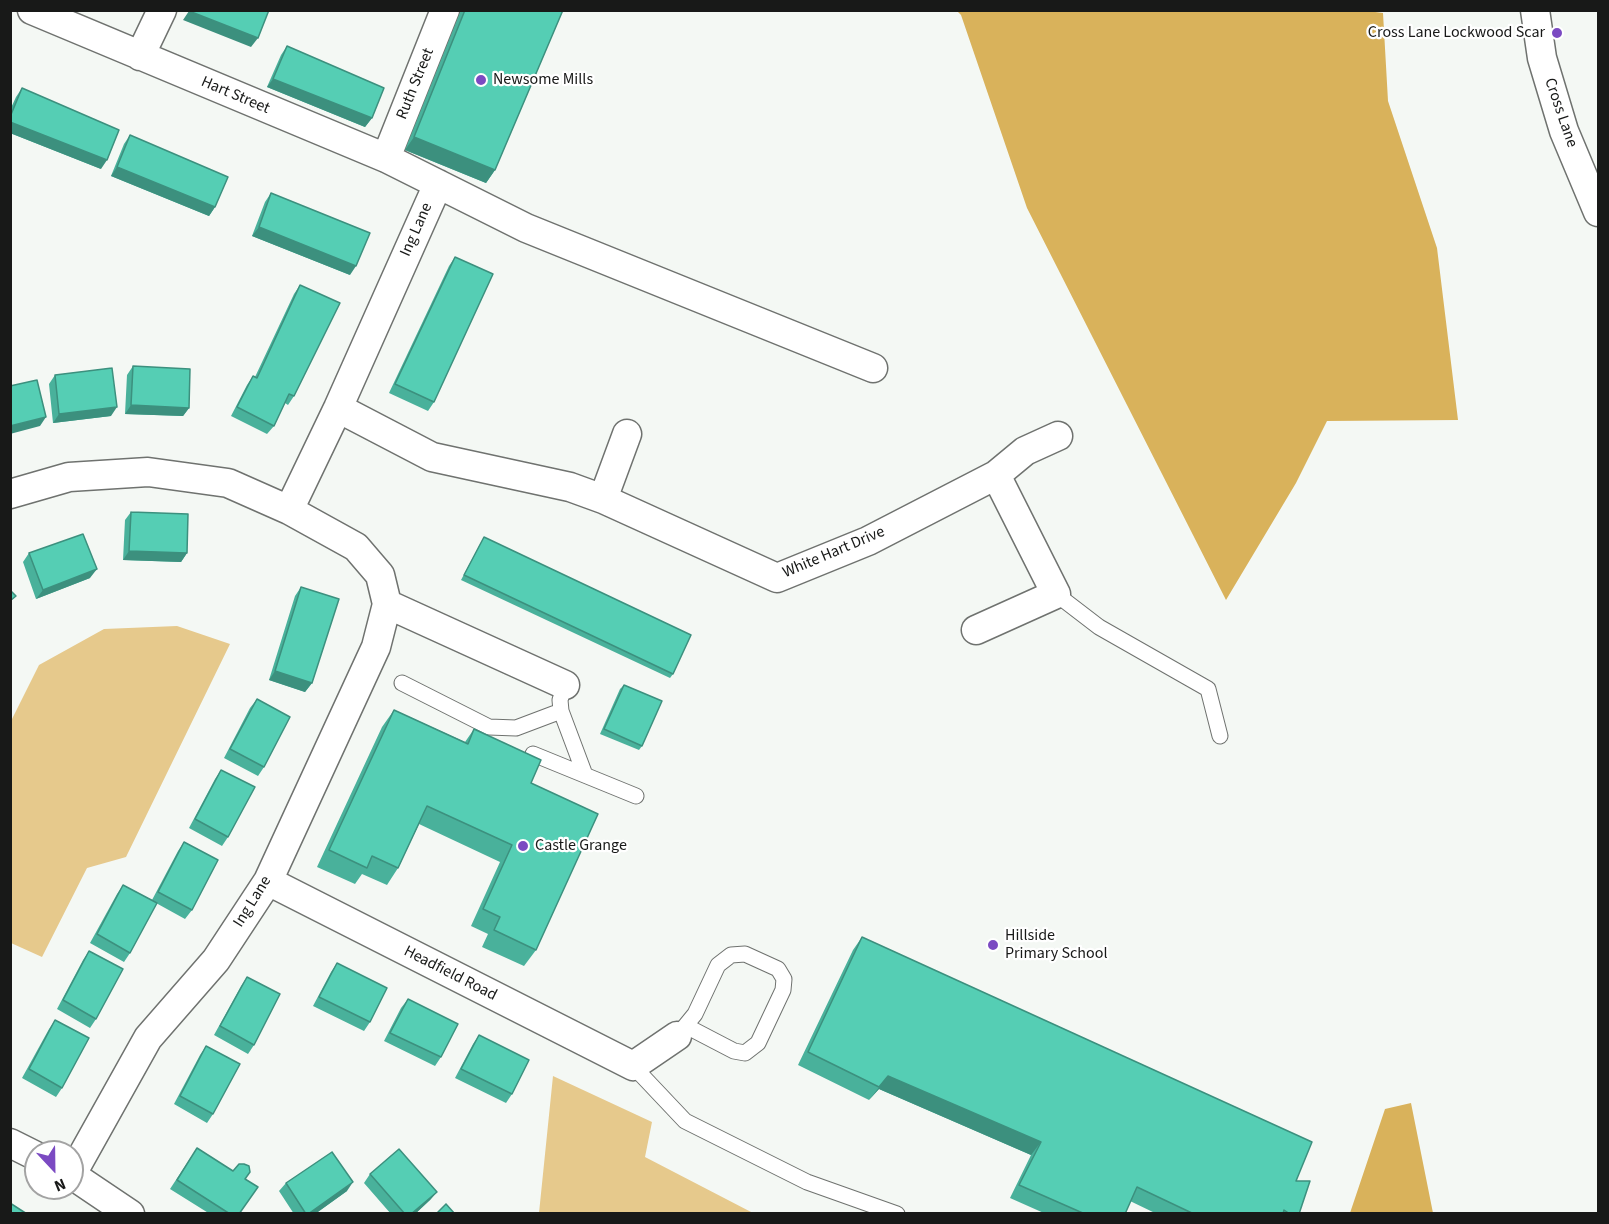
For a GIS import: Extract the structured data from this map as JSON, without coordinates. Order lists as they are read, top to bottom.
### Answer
{
  "streets": {
    "street": [
      "Ruth Street",
      "Hart Street",
      "Cross Lane",
      "Ing Lane",
      "White Hart Drive",
      "Headfield Road"
    ]
  },
  "crossings": [
    ["Ruth Street", "Hart Street"],
    ["Hart Street", "Ing Lane"],
    ["Ing Lane", "White Hart Drive"],
    ["Ing Lane", "Headfield Road"]
  ],
  "places": [
    "Cross Lane Lockwood Scar",
    "Newsome Mills",
    "Castle Grange",
    "Hillside Primary School"
  ],
  "north": "bottom"
}
